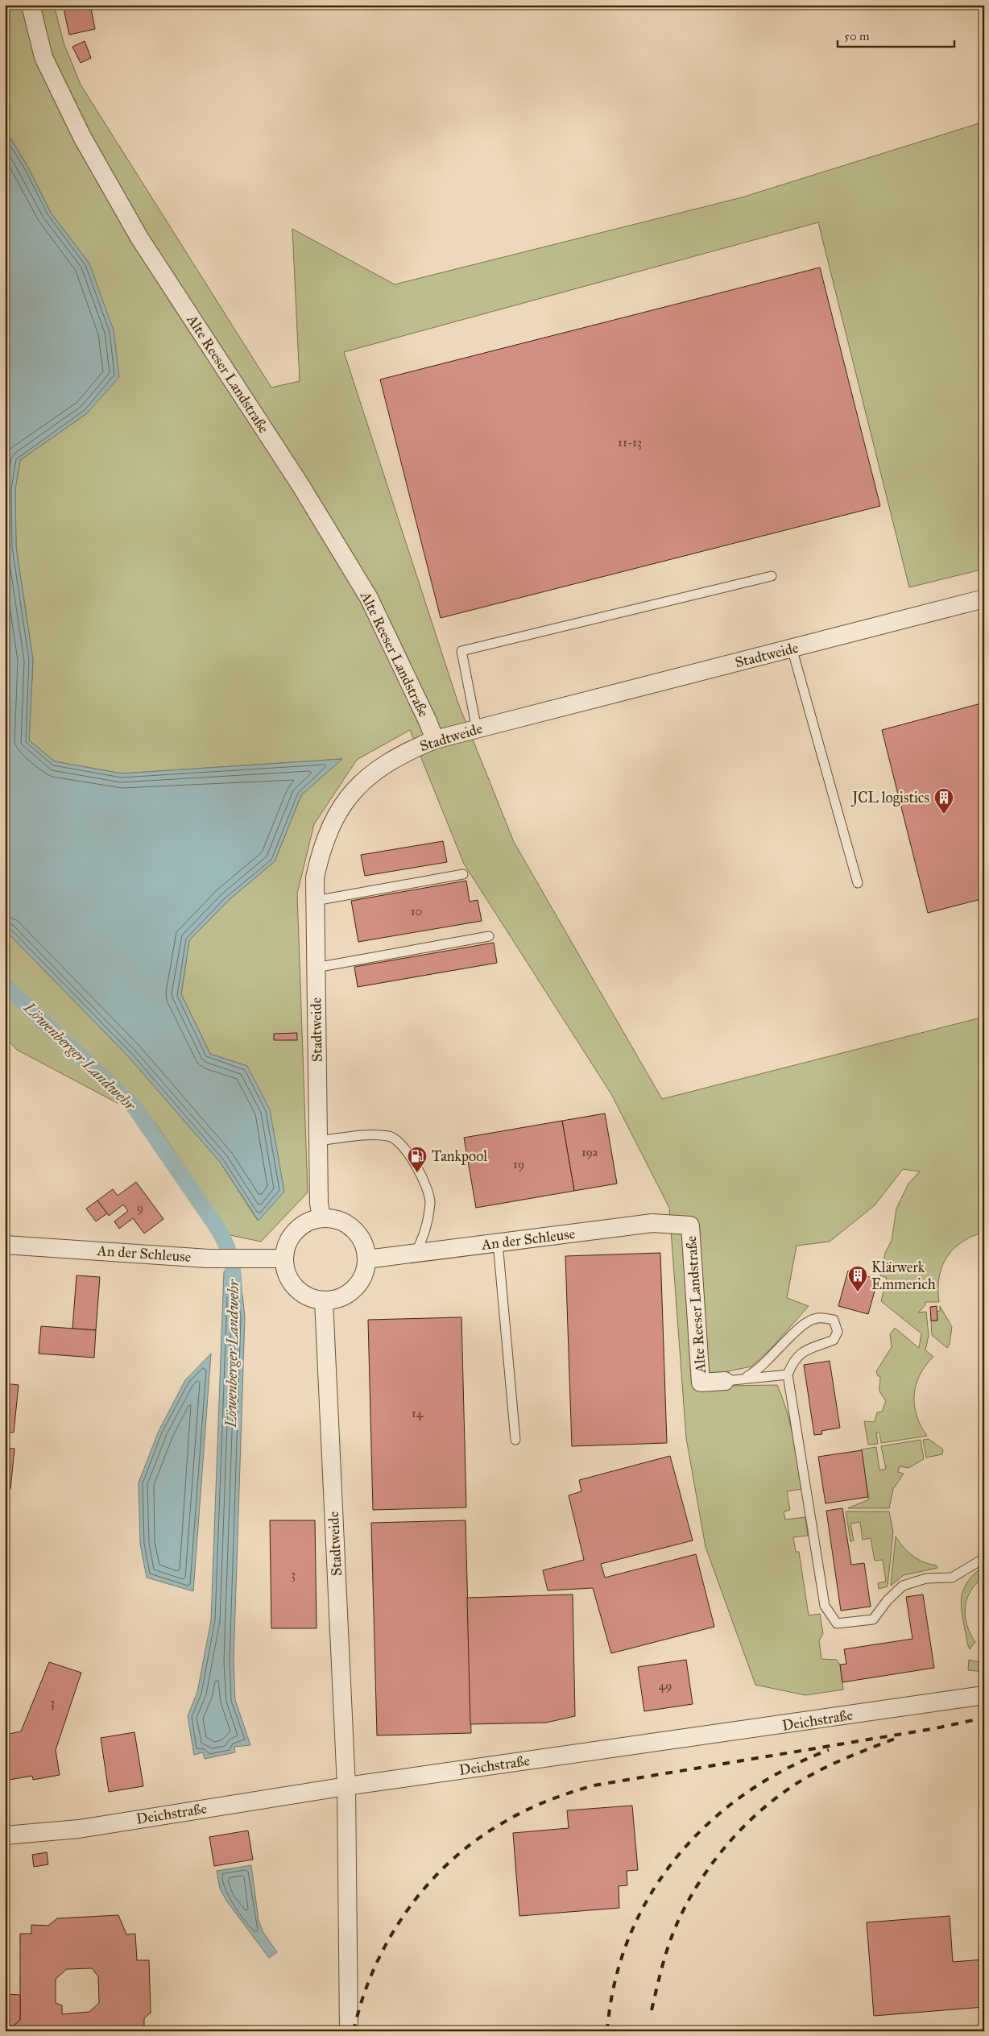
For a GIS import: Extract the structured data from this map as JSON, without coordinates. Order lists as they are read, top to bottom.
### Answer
{
  "streets": {
    "street": [
      "Alte Reeser Landstraße",
      "Stadtweide",
      "An der Schleuse",
      "Deichstraße"
    ]
  },
  "crossings": [
    ["Alte Reeser Landstraße", "Stadtweide"],
    ["Alte Reeser Landstraße", "An der Schleuse"],
    ["Stadtweide", "An der Schleuse"],
    ["Stadtweide", "Deichstraße"]
  ],
  "water": ["Löwenberger Landwehr"],
  "places": {
    "building": ["JCL logistics", "Klärwerk Emmerich"],
    "fuel station": ["Tankpool"]
  },
  "house_numbers": [
    "11-13",
    "10",
    "19a",
    "19",
    "9",
    "14",
    "3",
    "49",
    "3"
  ],
  "scale_bar": "50 m"
}
